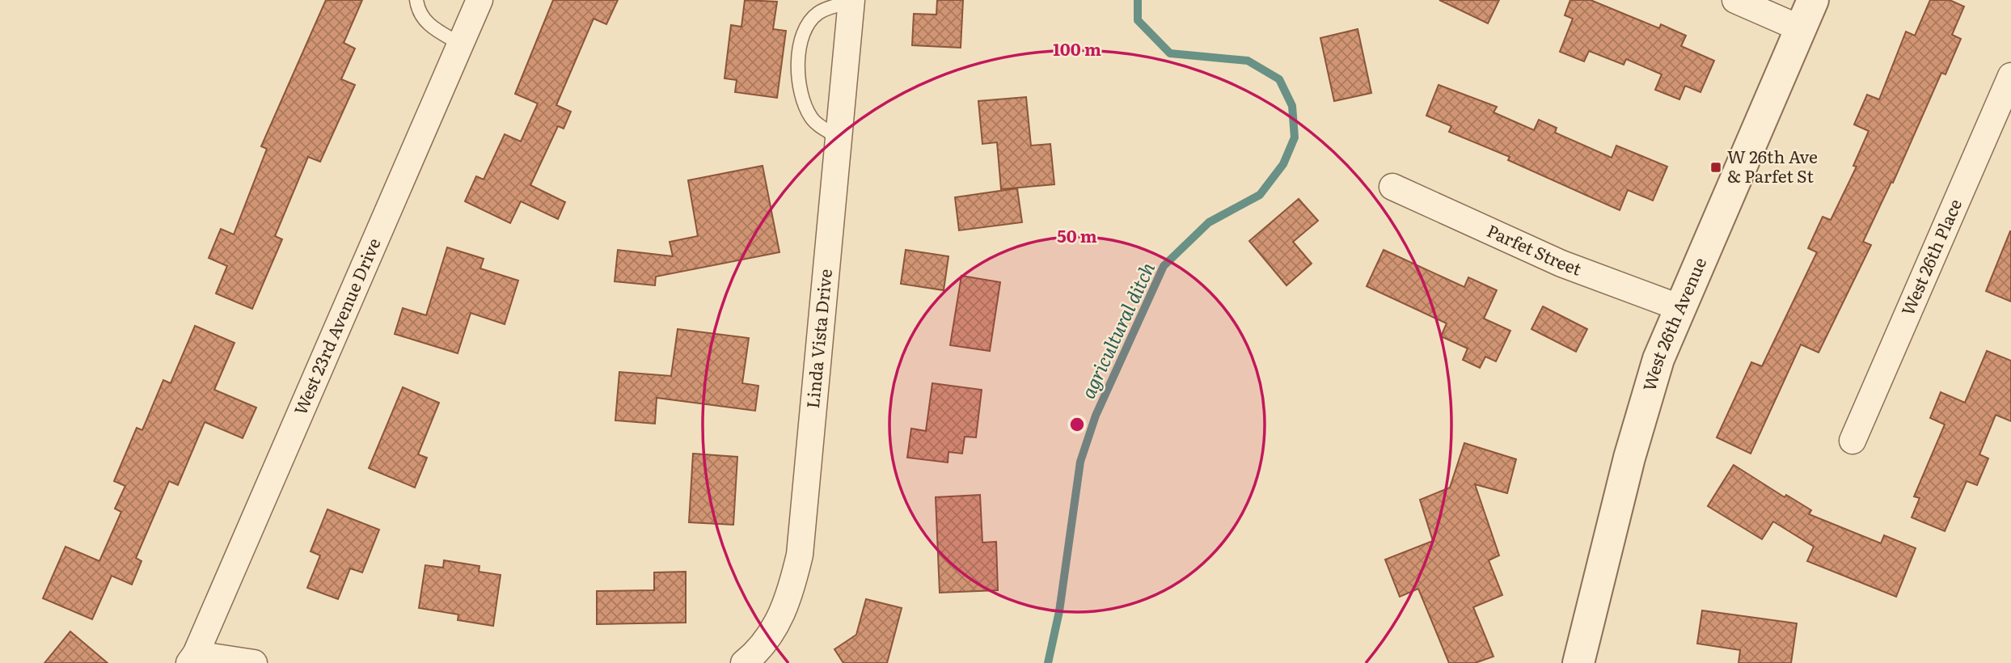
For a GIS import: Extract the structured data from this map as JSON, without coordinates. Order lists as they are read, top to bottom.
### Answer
{
  "streets": {
    "street": [
      "Parfet Street",
      "West 26th Place",
      "West 26th Avenue",
      "West 23rd Avenue Drive",
      "Linda Vista Drive"
    ]
  },
  "crossings": [
    ["Parfet Street", "West 26th Avenue"]
  ],
  "water": ["agricultural ditch"],
  "places": {
    "transit": ["W 26th Ave & Parfet St"]
  },
  "rings": ["100 m", "50 m"]
}
